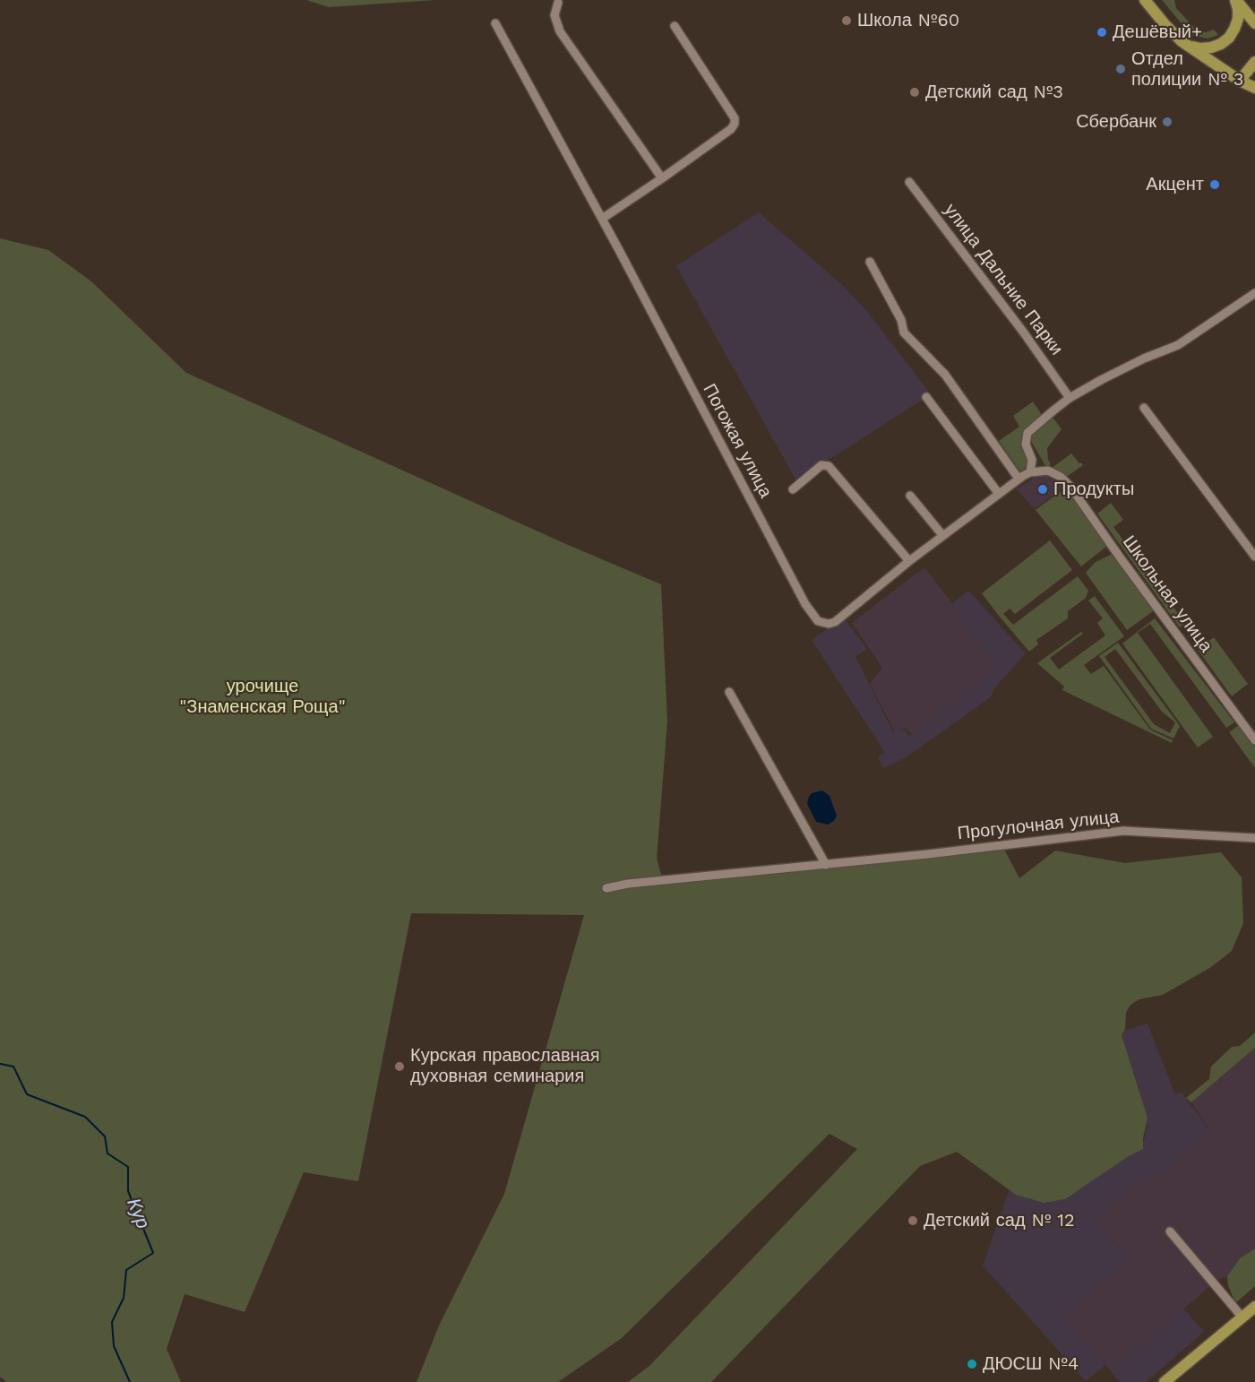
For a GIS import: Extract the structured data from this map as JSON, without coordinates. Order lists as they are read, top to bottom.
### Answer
{
  "streets": {
    "street": [
      "улица Дальние Парки",
      "Погожая улица",
      "Школьная улица",
      "Прогулочная улица"
    ]
  },
  "crossings": [
    ["Погожая улица", "Школьная улица"]
  ],
  "water": ["Кур"],
  "parks": ["урочище \"Знаменская Роща\""],
  "places": [
    "Школа №60",
    "Дешёвый+",
    "Отдел полиции № 3",
    "Детский сад №3",
    "Сбербанк",
    "Акцент",
    "Продукты",
    "Курская православная духовная семинария",
    "Детский сад № 12",
    "ДЮСШ №4"
  ]
}
